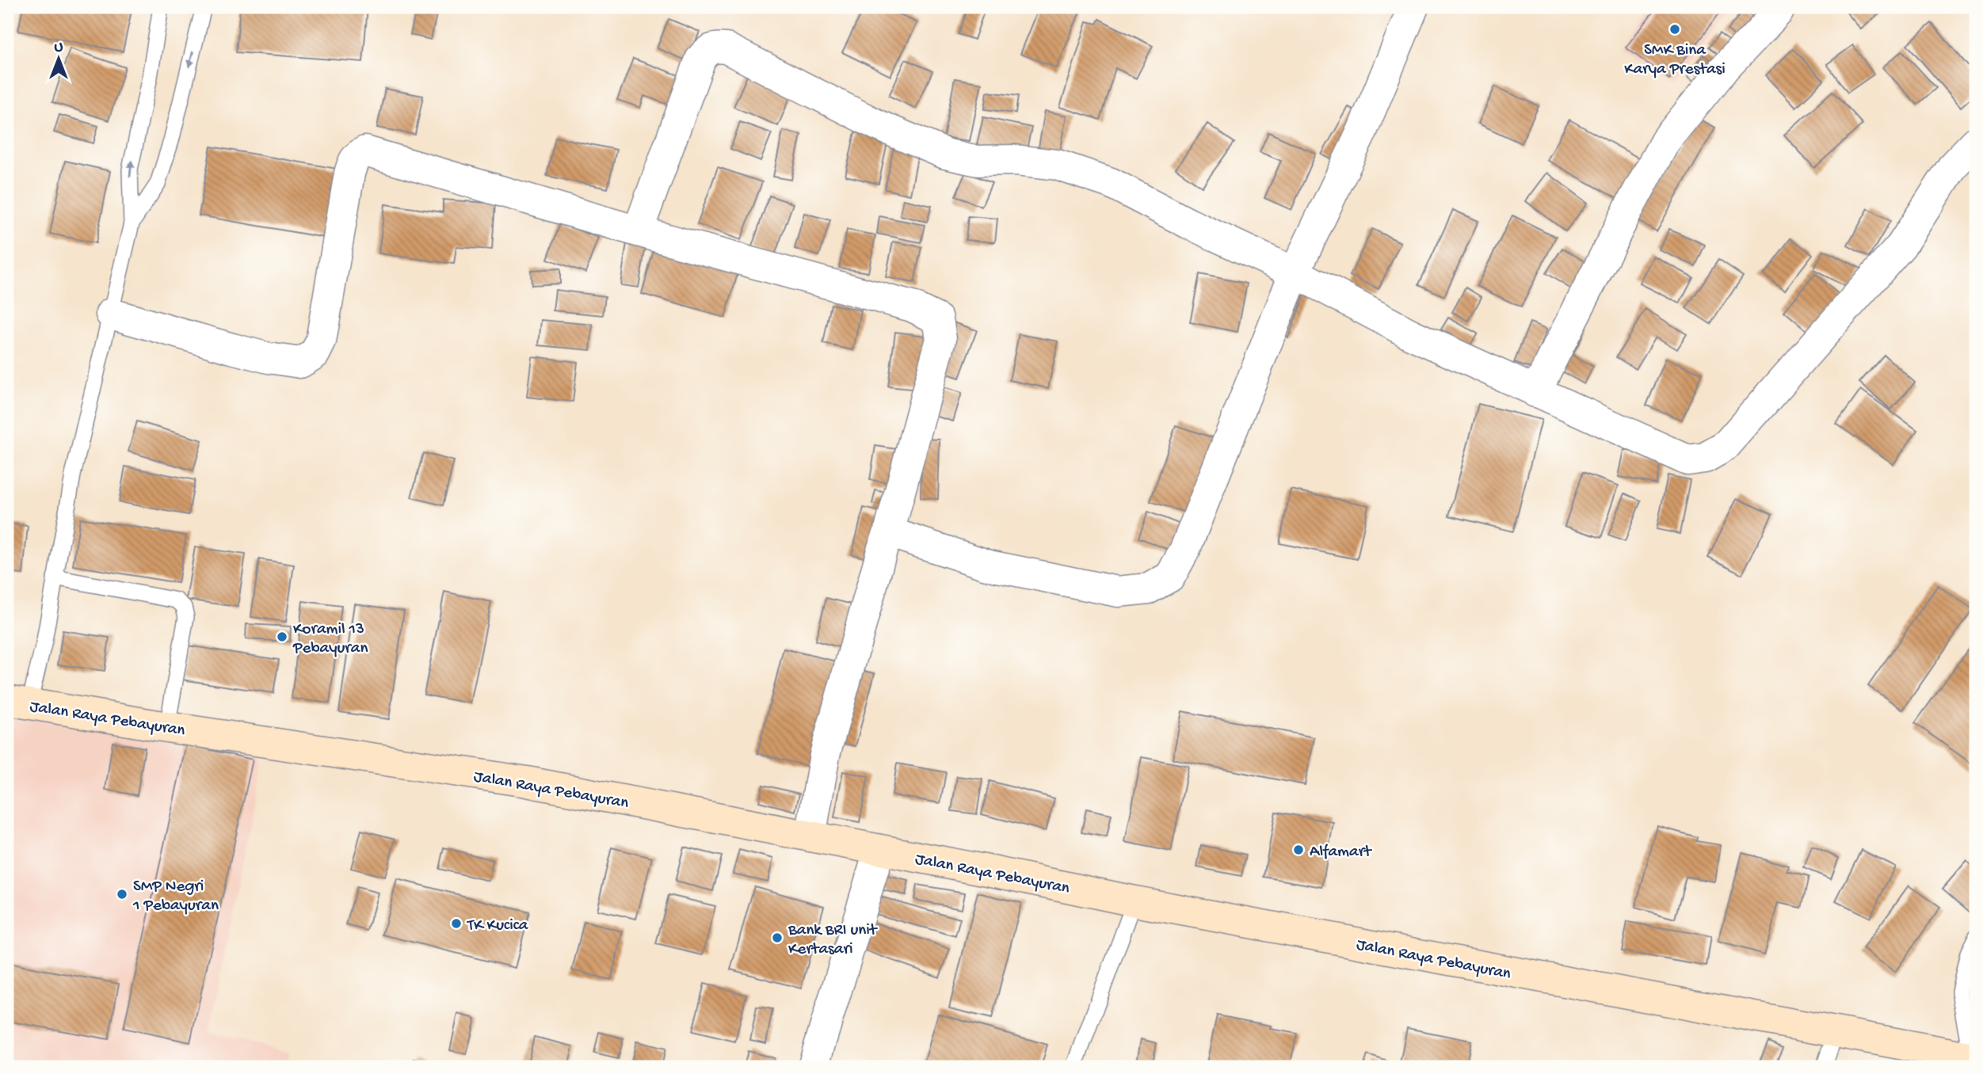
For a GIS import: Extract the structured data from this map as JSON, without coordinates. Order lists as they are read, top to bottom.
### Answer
{
  "streets": {
    "main road": ["Jalan Raya Pebayuran"]
  },
  "places": [
    "SMK Bina Karya Prestasi",
    "Koramil 13 Pebayuran",
    "Alfamart",
    "SMP Negri 1 Pebayuran",
    "TK Kucica",
    "Bank BRI unit Kertasari"
  ],
  "north": "top"
}
